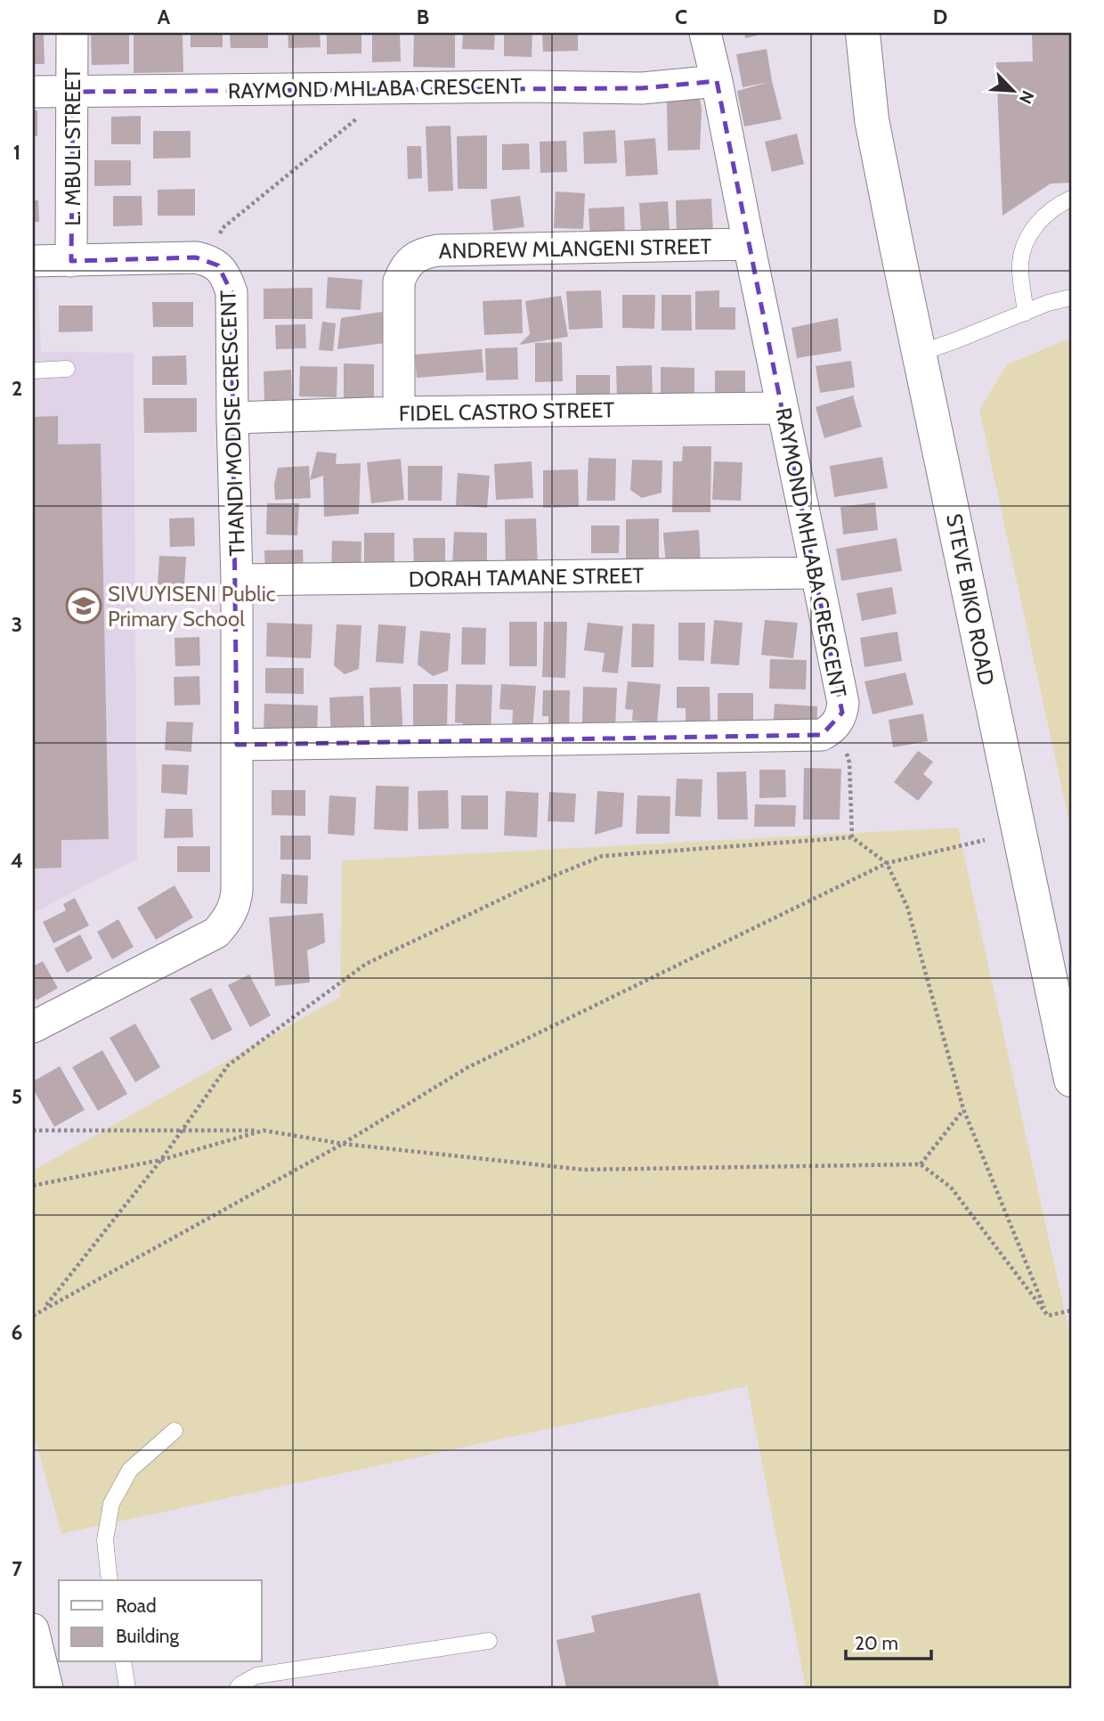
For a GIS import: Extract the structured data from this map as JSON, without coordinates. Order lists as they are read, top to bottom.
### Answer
{
  "streets": {
    "street": [
      "RAYMOND MHLABA CRESCENT",
      "L. MBULI STREET",
      "ANDREW MLANGENI STREET",
      "FIDEL CASTRO STREET",
      "THANDI MODISE CRESCENT",
      "DORAH TAMANE STREET",
      "STEVE BIKO ROAD"
    ]
  },
  "crossings": [
    ["RAYMOND MHLABA CRESCENT", "L. MBULI STREET"],
    ["RAYMOND MHLABA CRESCENT", "ANDREW MLANGENI STREET"],
    ["RAYMOND MHLABA CRESCENT", "FIDEL CASTRO STREET"],
    ["RAYMOND MHLABA CRESCENT", "THANDI MODISE CRESCENT"],
    ["RAYMOND MHLABA CRESCENT", "DORAH TAMANE STREET"],
    ["L. MBULI STREET", "THANDI MODISE CRESCENT"],
    ["ANDREW MLANGENI STREET", "FIDEL CASTRO STREET"],
    ["FIDEL CASTRO STREET", "THANDI MODISE CRESCENT"],
    ["THANDI MODISE CRESCENT", "DORAH TAMANE STREET"]
  ],
  "places": {
    "school or university": ["SIVUYISENI Public Primary School"]
  },
  "legend": ["Road", "Building"],
  "scale_bar": "20 m",
  "north": "bottom right",
  "grid": {
    "columns": [
      "A",
      "B",
      "C",
      "D"
    ],
    "rows": [
      "1",
      "2",
      "3",
      "4",
      "5",
      "6",
      "7"
    ]
  }
}
